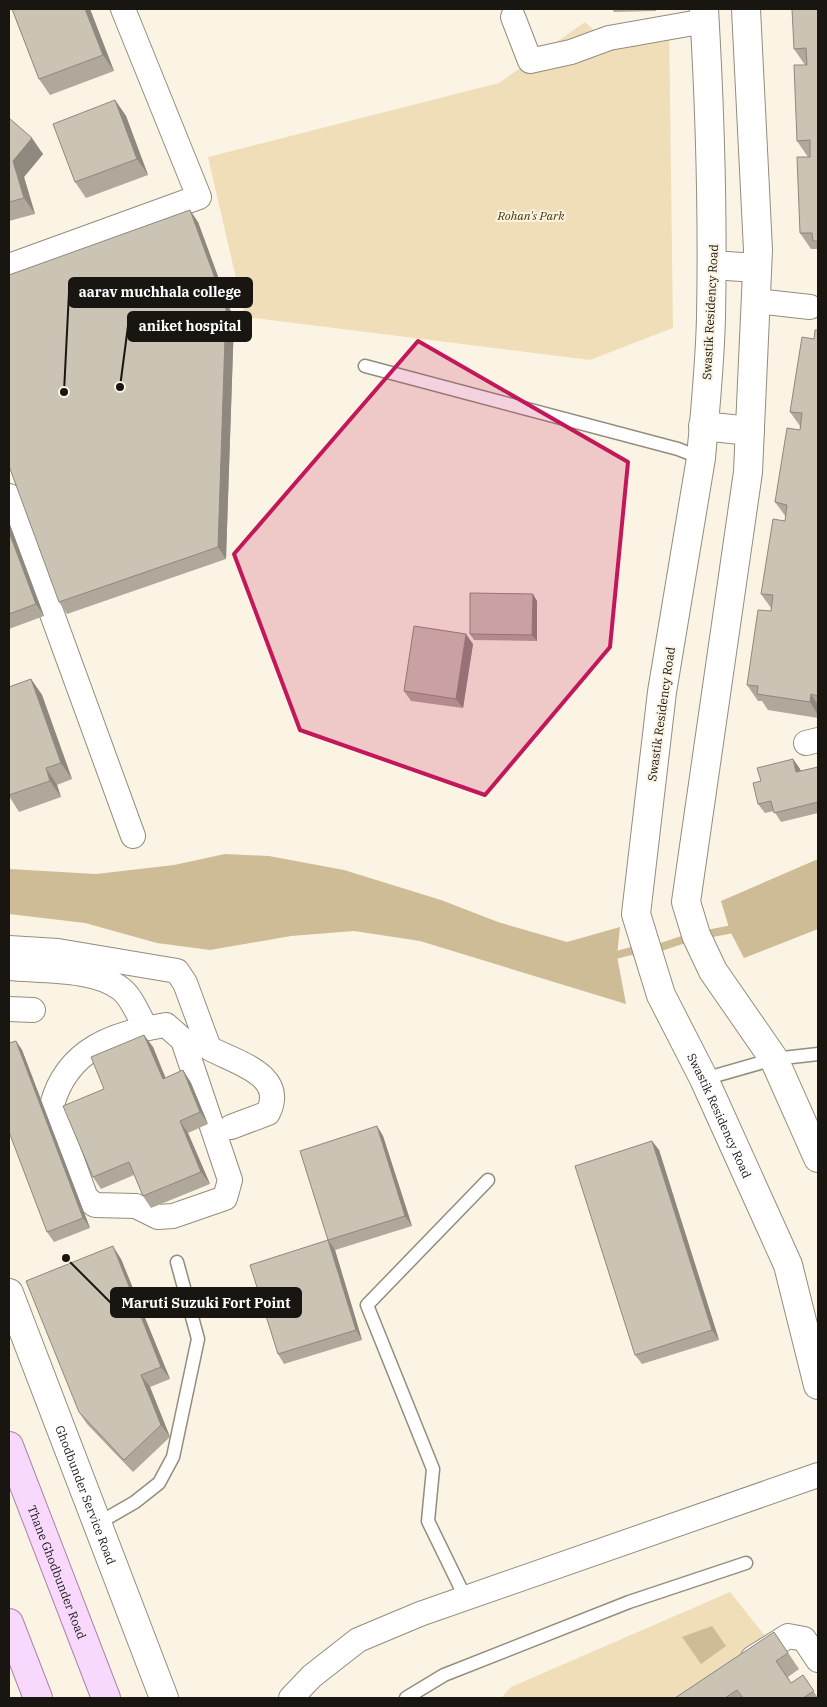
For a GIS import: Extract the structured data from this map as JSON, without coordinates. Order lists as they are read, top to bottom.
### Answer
{
  "streets": {
    "main road": ["Swastik Residency Road", "Ghodbunder Service Road", "Thane Ghodbunder Road"]
  },
  "parks": ["Rohan's Park"],
  "places": ["aniket hospital", "aarav muchhala college", "Maruti Suzuki Fort Point"]
}
